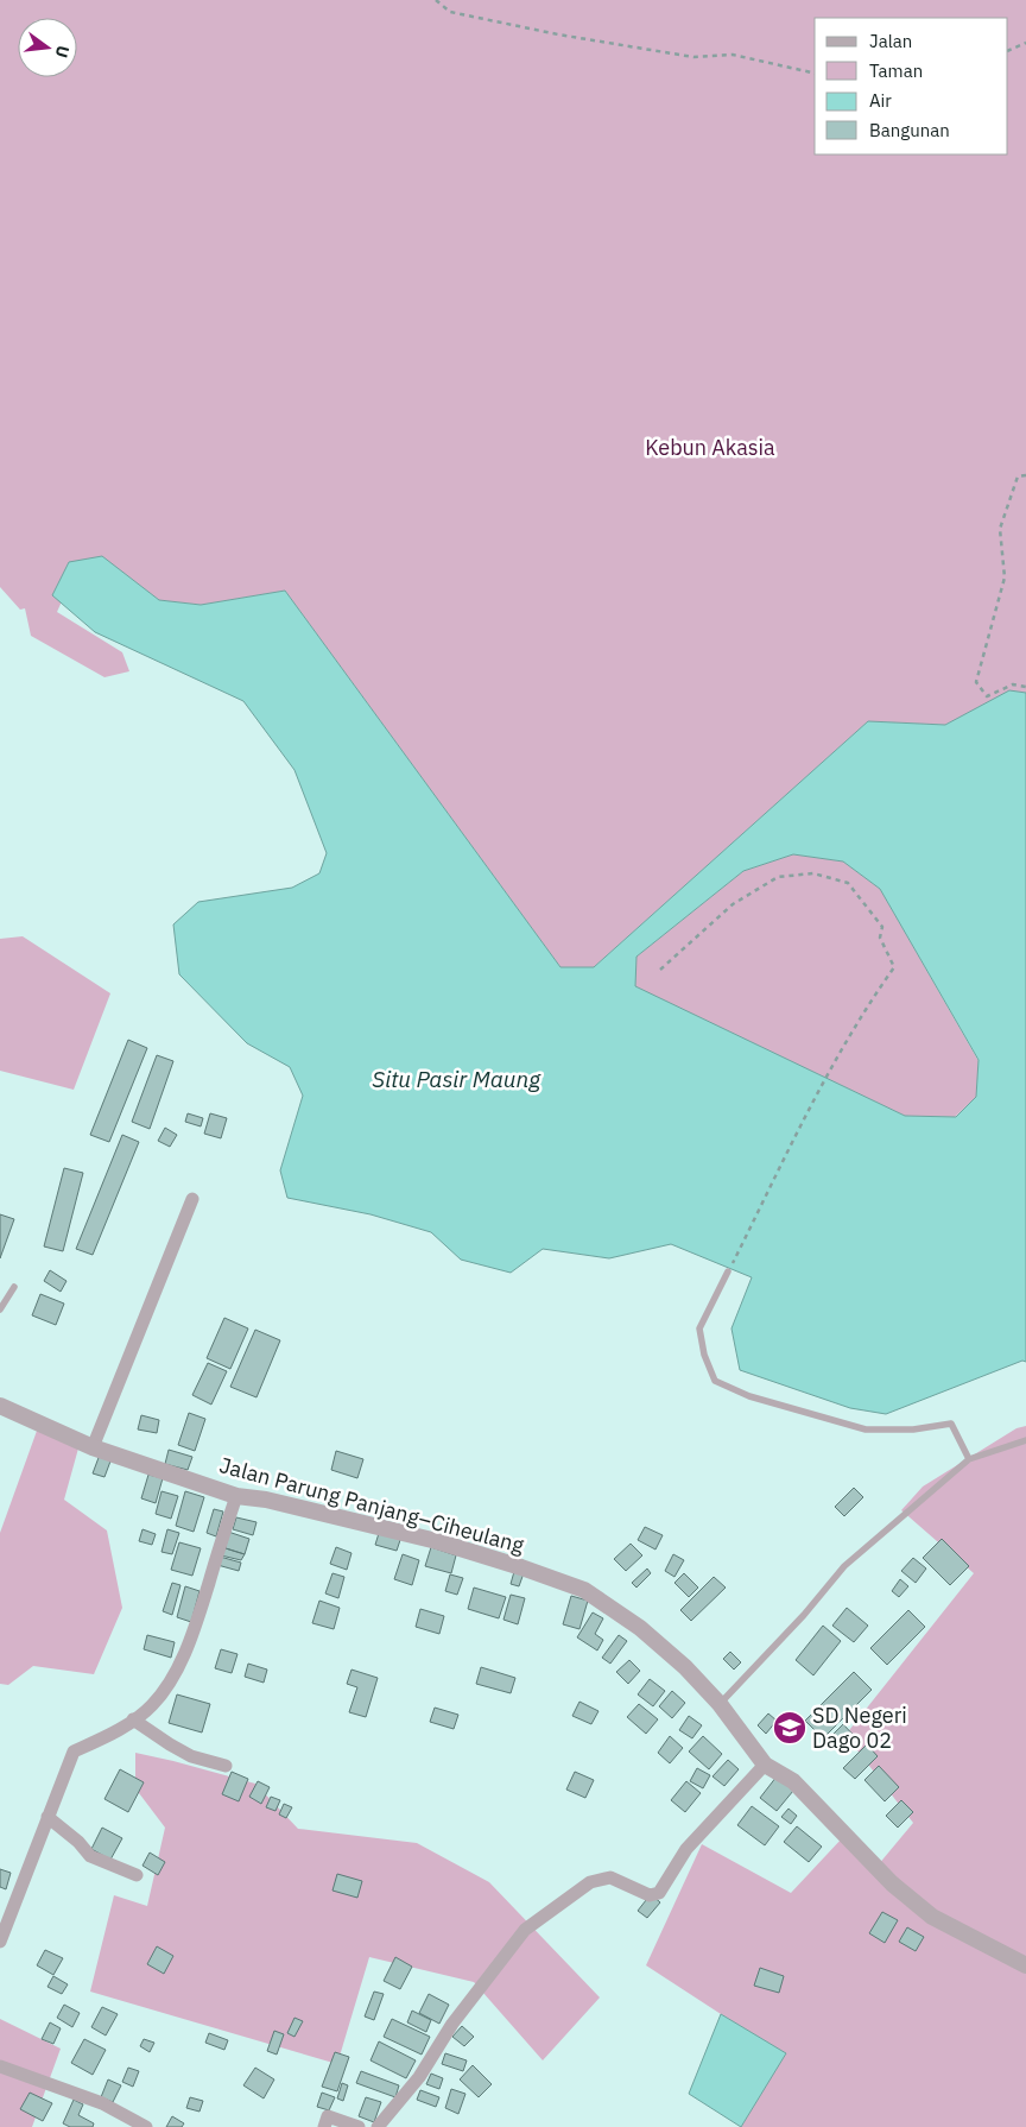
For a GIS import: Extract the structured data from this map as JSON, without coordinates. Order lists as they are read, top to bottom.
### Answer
{
  "streets": {
    "street": ["Jalan Parung Panjang–Ciheulang"]
  },
  "water": ["Situ Pasir Maung"],
  "parks": ["Kebun Akasia"],
  "places": {
    "school or university": ["SD Negeri Dago 02"]
  },
  "legend": [
    "Jalan",
    "Taman",
    "Air",
    "Bangunan"
  ],
  "north": "right"
}
